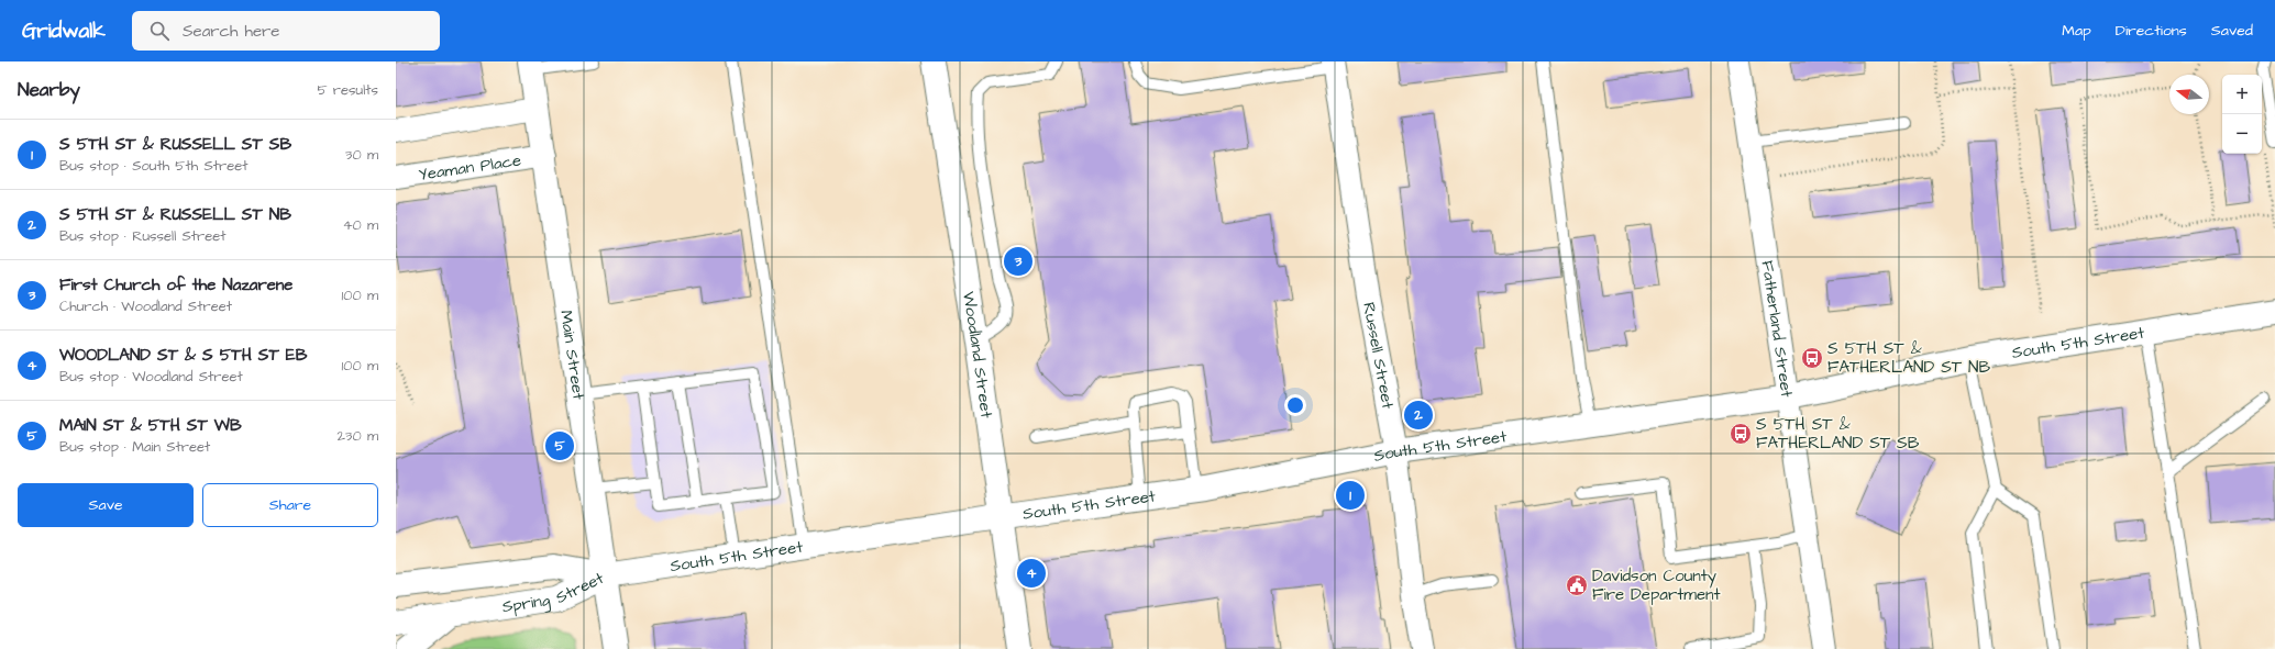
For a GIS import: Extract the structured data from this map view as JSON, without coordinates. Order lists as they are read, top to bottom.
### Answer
{
  "streets": {
    "main road": [
      "South 5th Street",
      "Main Street",
      "Woodland Street",
      "Spring Street"
    ],
    "street": ["Yeaman Place", "Fatherland Street", "Russell Street"]
  },
  "crossings": [
    ["Yeaman Place", "Main Street"],
    ["Fatherland Street", "South 5th Street"],
    ["South 5th Street", "Main Street"],
    ["South 5th Street", "Woodland Street"],
    ["South 5th Street", "Russell Street"],
    ["South 5th Street", "Spring Street"],
    ["Main Street", "Spring Street"]
  ],
  "places": {
    "bus stop": ["S 5TH ST & FATHERLAND ST NB", "S 5TH ST & FATHERLAND ST SB"],
    "public building": ["Davidson County Fire Department"]
  },
  "north": "left",
  "page": {
    "header": "Gridwalk",
    "search": "Search here",
    "nav": ["Map", "Directions", "Saved"],
    "heading": ["Nearby", "5 results"],
    "map_buttons": ["+", "−"],
    "list": [
      {
        "mark": "1",
        "name": "S 5TH ST & RUSSELL ST SB",
        "note": "Bus stop · South 5th Street",
        "value": "30 m"
      },
      {
        "mark": "2",
        "name": "S 5TH ST & RUSSELL ST NB",
        "note": "Bus stop · Russell Street",
        "value": "40 m"
      },
      {
        "mark": "3",
        "name": "First Church of the Nazarene",
        "note": "Church · Woodland Street",
        "value": "100 m"
      },
      {
        "mark": "4",
        "name": "WOODLAND ST & S 5TH ST EB",
        "note": "Bus stop · Woodland Street",
        "value": "100 m"
      },
      {
        "mark": "5",
        "name": "MAIN ST & 5TH ST WB",
        "note": "Bus stop · Main Street",
        "value": "230 m"
      }
    ],
    "pins": [
      "3",
      "2",
      "5",
      "1",
      "4"
    ],
    "buttons": ["Save", "Share"]
  }
}
